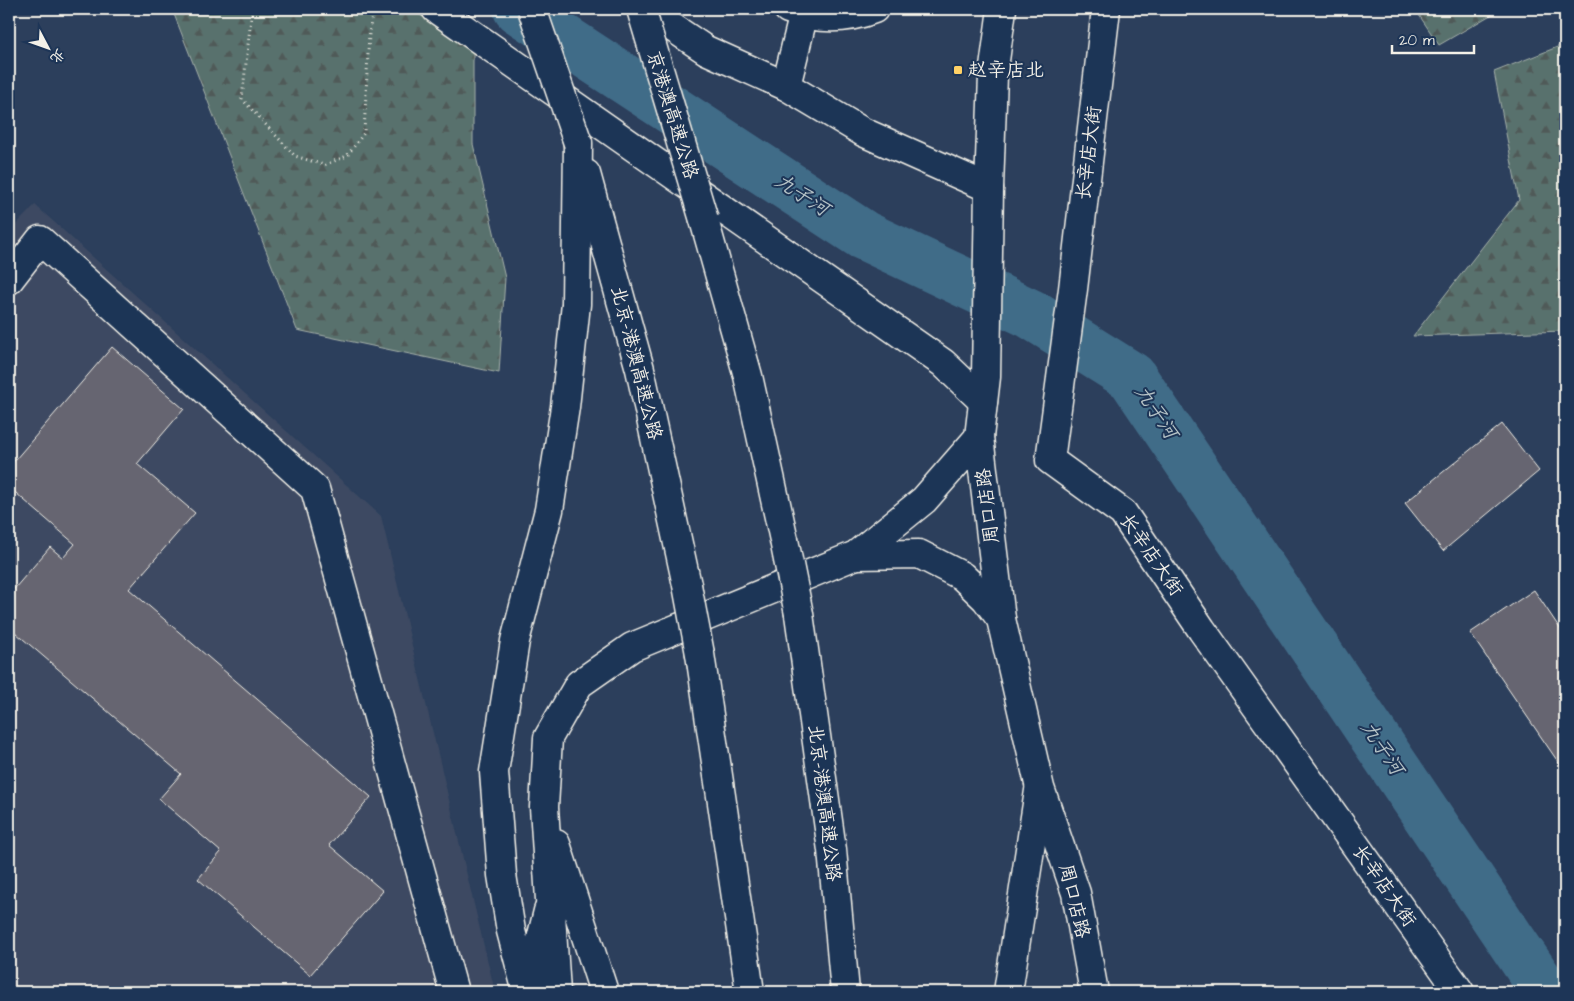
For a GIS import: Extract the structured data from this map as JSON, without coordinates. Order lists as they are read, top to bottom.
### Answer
{
  "streets": {
    "main road": [
      "京港澳高速公路",
      "长辛店大街",
      "北京-港澳高速公路",
      "周口店路"
    ]
  },
  "crossings": [
    ["京港澳高速公路", "北京-港澳高速公路"]
  ],
  "water": ["九子河"],
  "places": {
    "transit": ["赵辛店北"]
  },
  "scale_bar": "20 m",
  "north": "bottom right"
}
